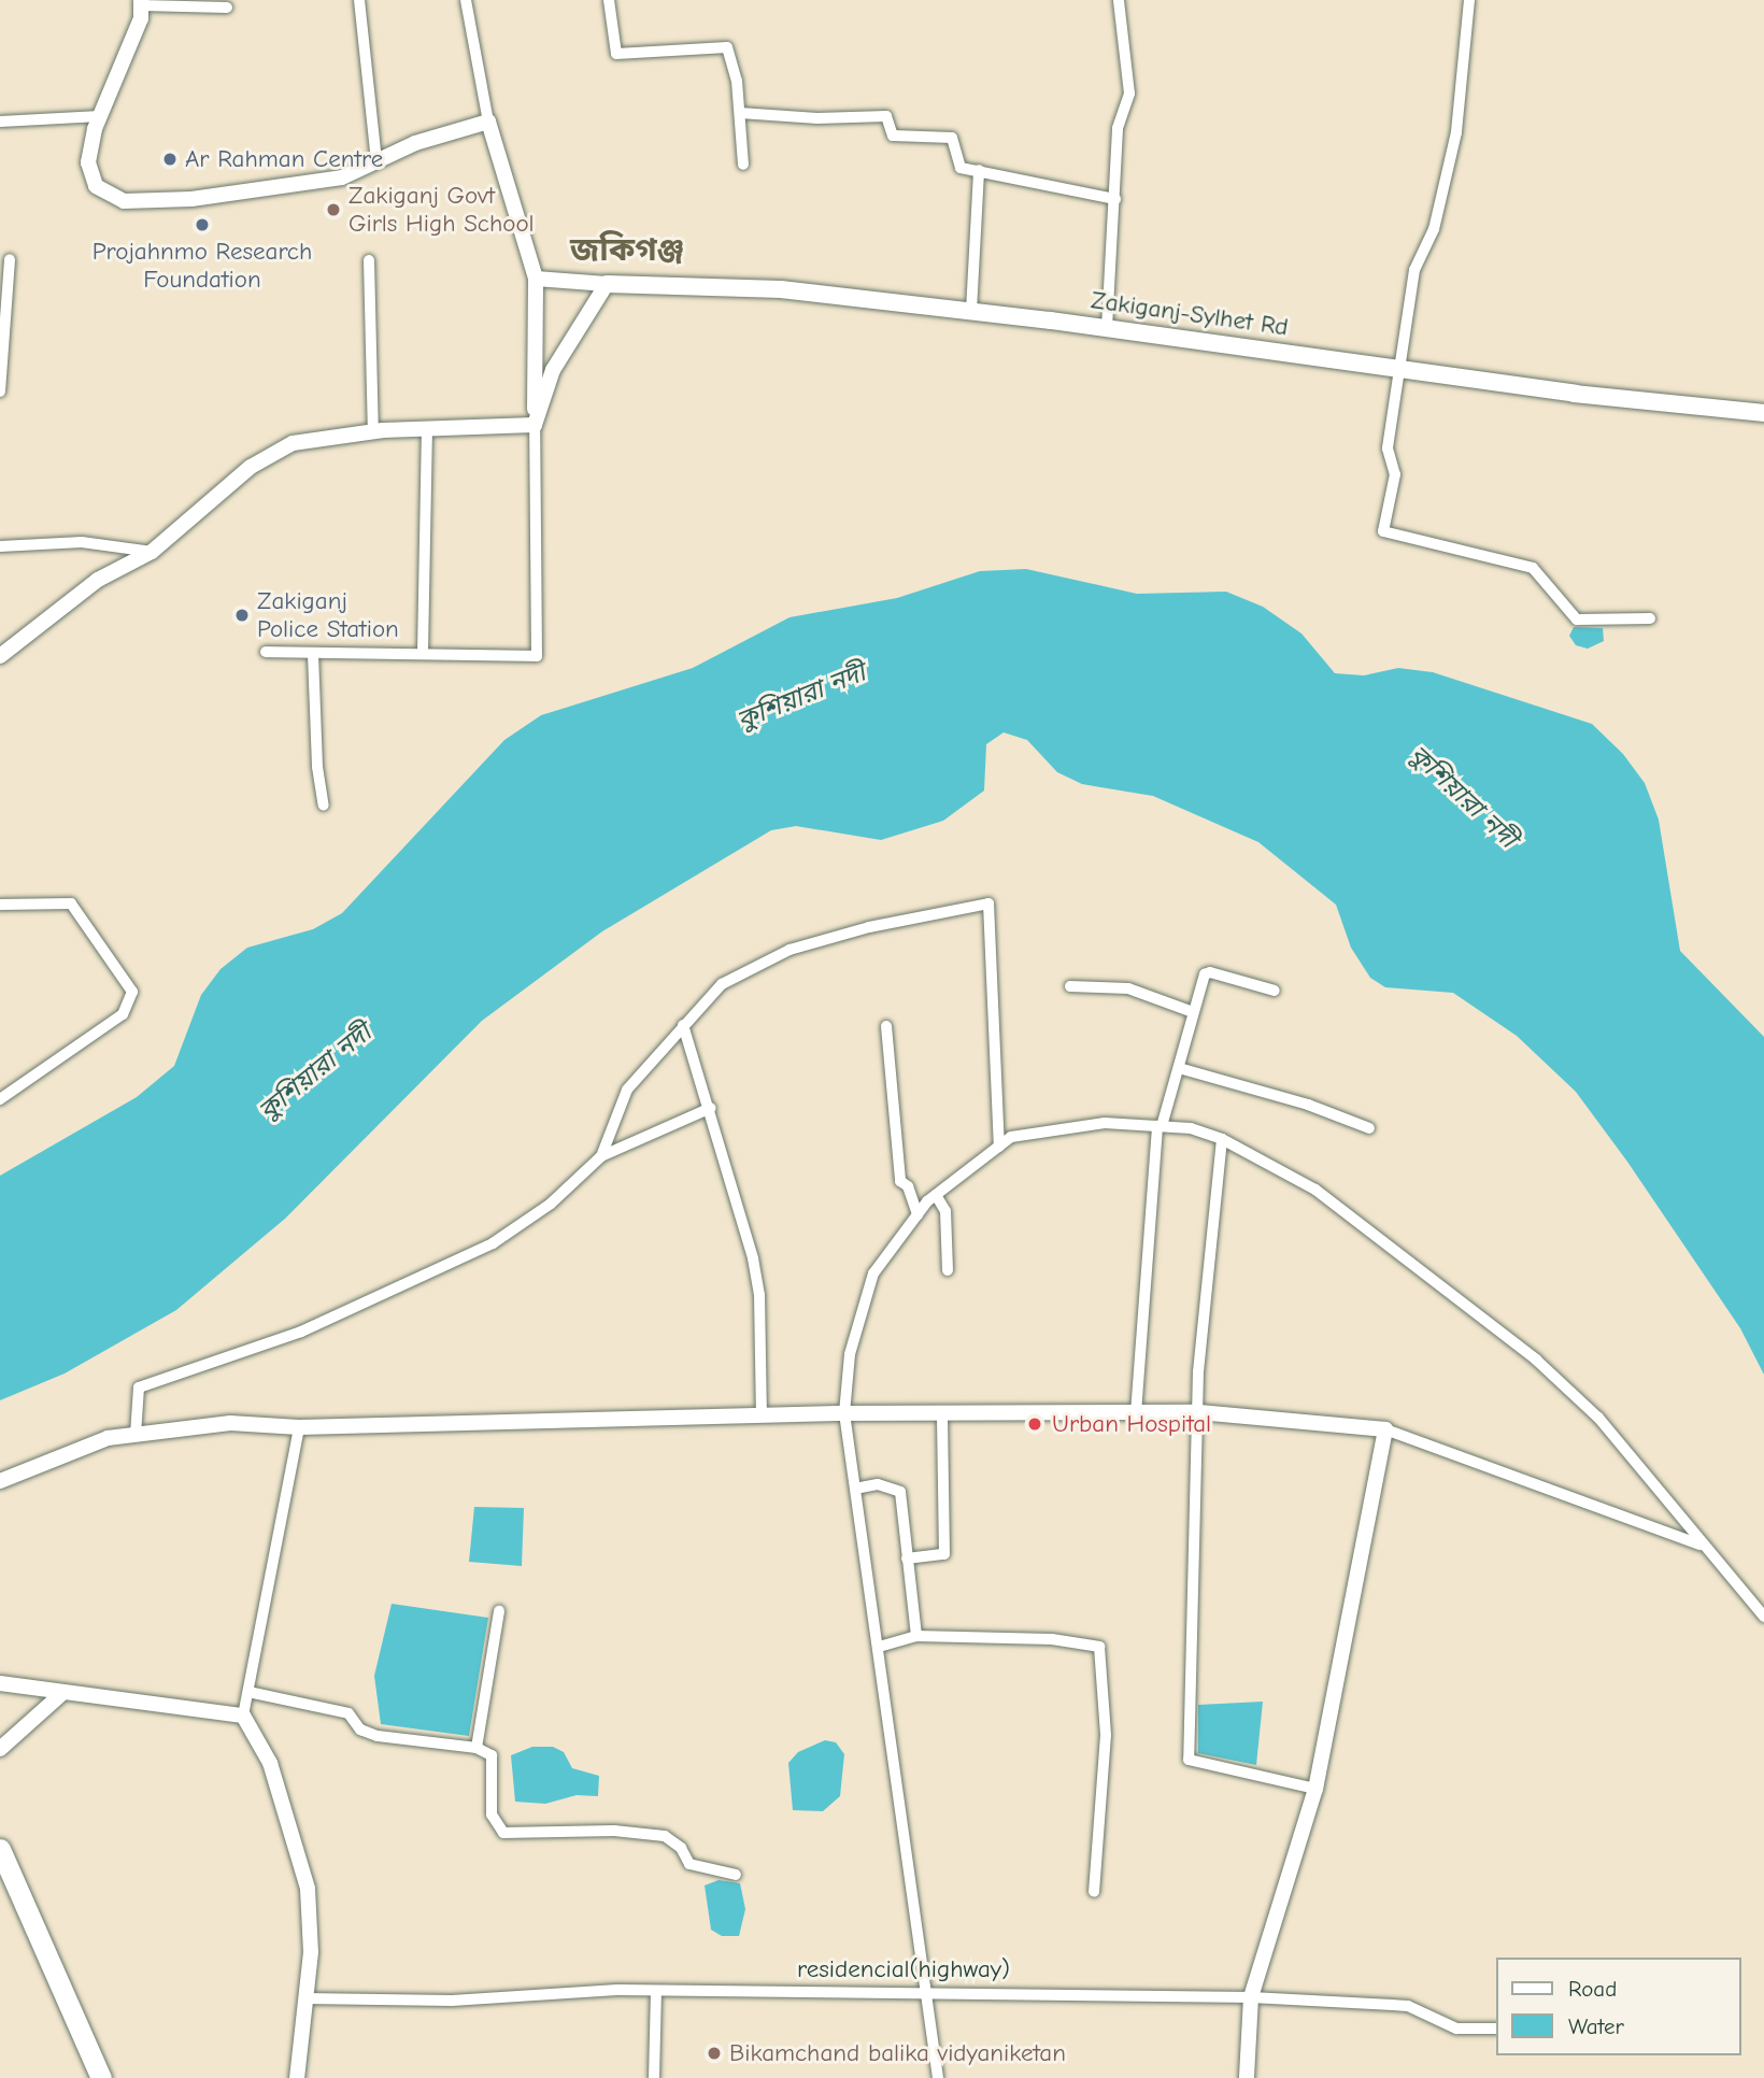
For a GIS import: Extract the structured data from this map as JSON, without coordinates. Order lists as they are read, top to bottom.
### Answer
{
  "streets": {
    "main road": ["Zakiganj-Sylhet Rd"],
    "street": ["residencial(highway)"]
  },
  "districts": ["জকিগঞ্জ"],
  "water": ["কুশিয়ারা নদী"],
  "places": [
    "Ar Rahman Centre",
    "Zakiganj Govt Girls High School",
    "Projahnmo Research Foundation",
    "Zakiganj Police Station",
    "Urban Hospital",
    "Bikamchand balika vidyaniketan"
  ],
  "legend": ["Road", "Water"]
}
